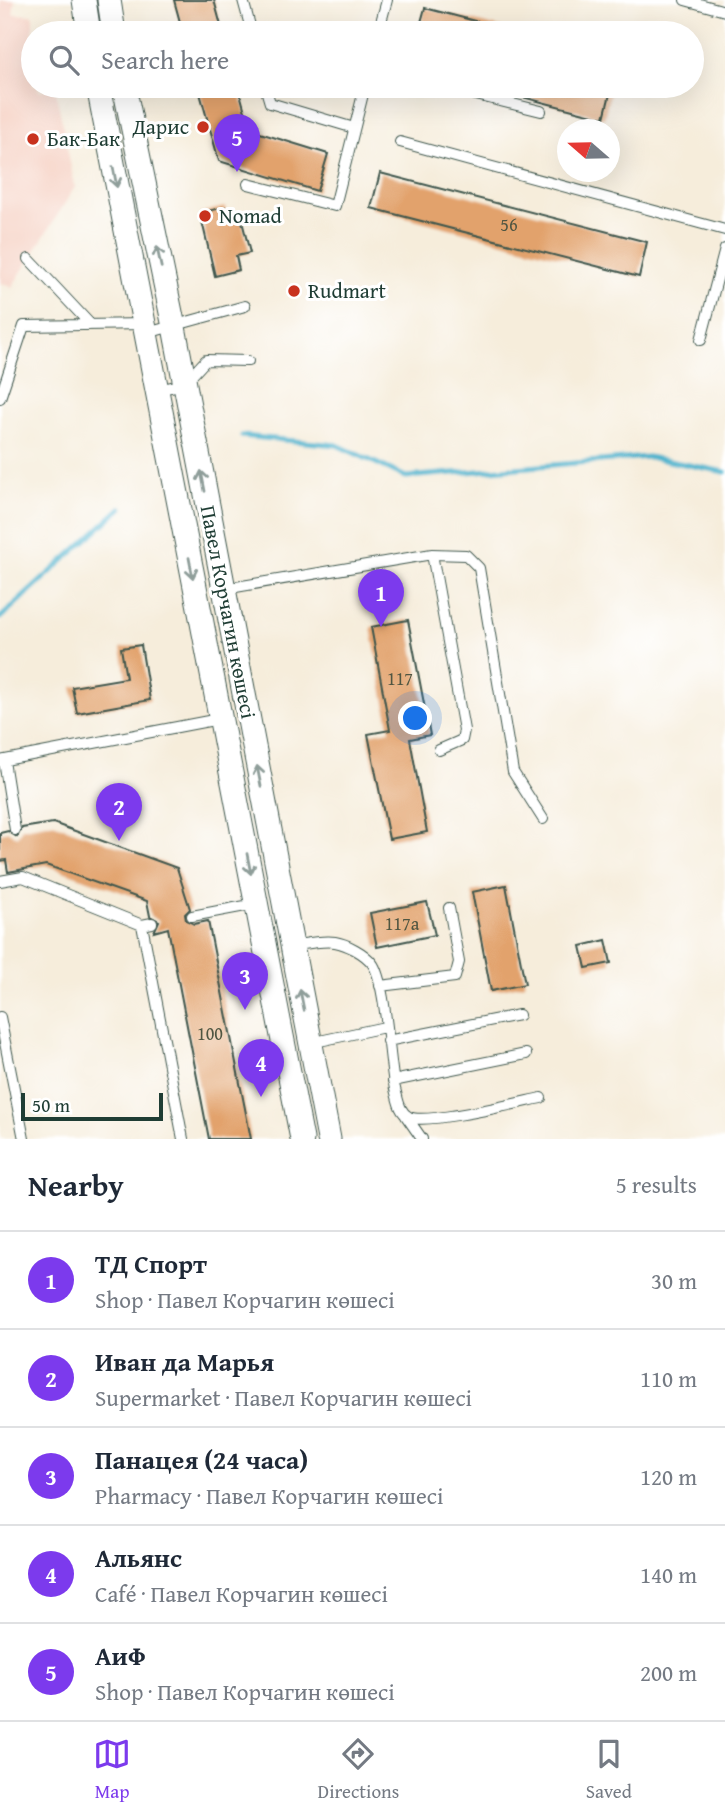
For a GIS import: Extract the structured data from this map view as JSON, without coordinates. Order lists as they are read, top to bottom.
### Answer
{
  "streets": {
    "street": ["Павел Корчагин көшесі"]
  },
  "places": [
    "Дарис",
    "Бак-Бак",
    "Nomad",
    "Rudmart"
  ],
  "house_numbers": [
    "56",
    "117",
    "117а",
    "100"
  ],
  "scale_bar": "50 m",
  "north": "left",
  "page": {
    "search": "Search here",
    "pins": [
      "5",
      "1",
      "2",
      "3",
      "4"
    ],
    "scale": "50 m",
    "heading": ["Nearby", "5 results"],
    "list": [
      {
        "mark": "1",
        "name": "ТД Спорт",
        "note": "Shop · Павел Корчагин көшесі",
        "value": "30 m"
      },
      {
        "mark": "2",
        "name": "Иван да Марья",
        "note": "Supermarket · Павел Корчагин көшесі",
        "value": "110 m"
      },
      {
        "mark": "3",
        "name": "Панацея (24 часа)",
        "note": "Pharmacy · Павел Корчагин көшесі",
        "value": "120 m"
      },
      {
        "mark": "4",
        "name": "Альянс",
        "note": "Café · Павел Корчагин көшесі",
        "value": "140 m"
      },
      {
        "mark": "5",
        "name": "АиФ",
        "note": "Shop · Павел Корчагин көшесі",
        "value": "200 m"
      }
    ],
    "nav": ["Map", "Directions", "Saved"]
  }
}
